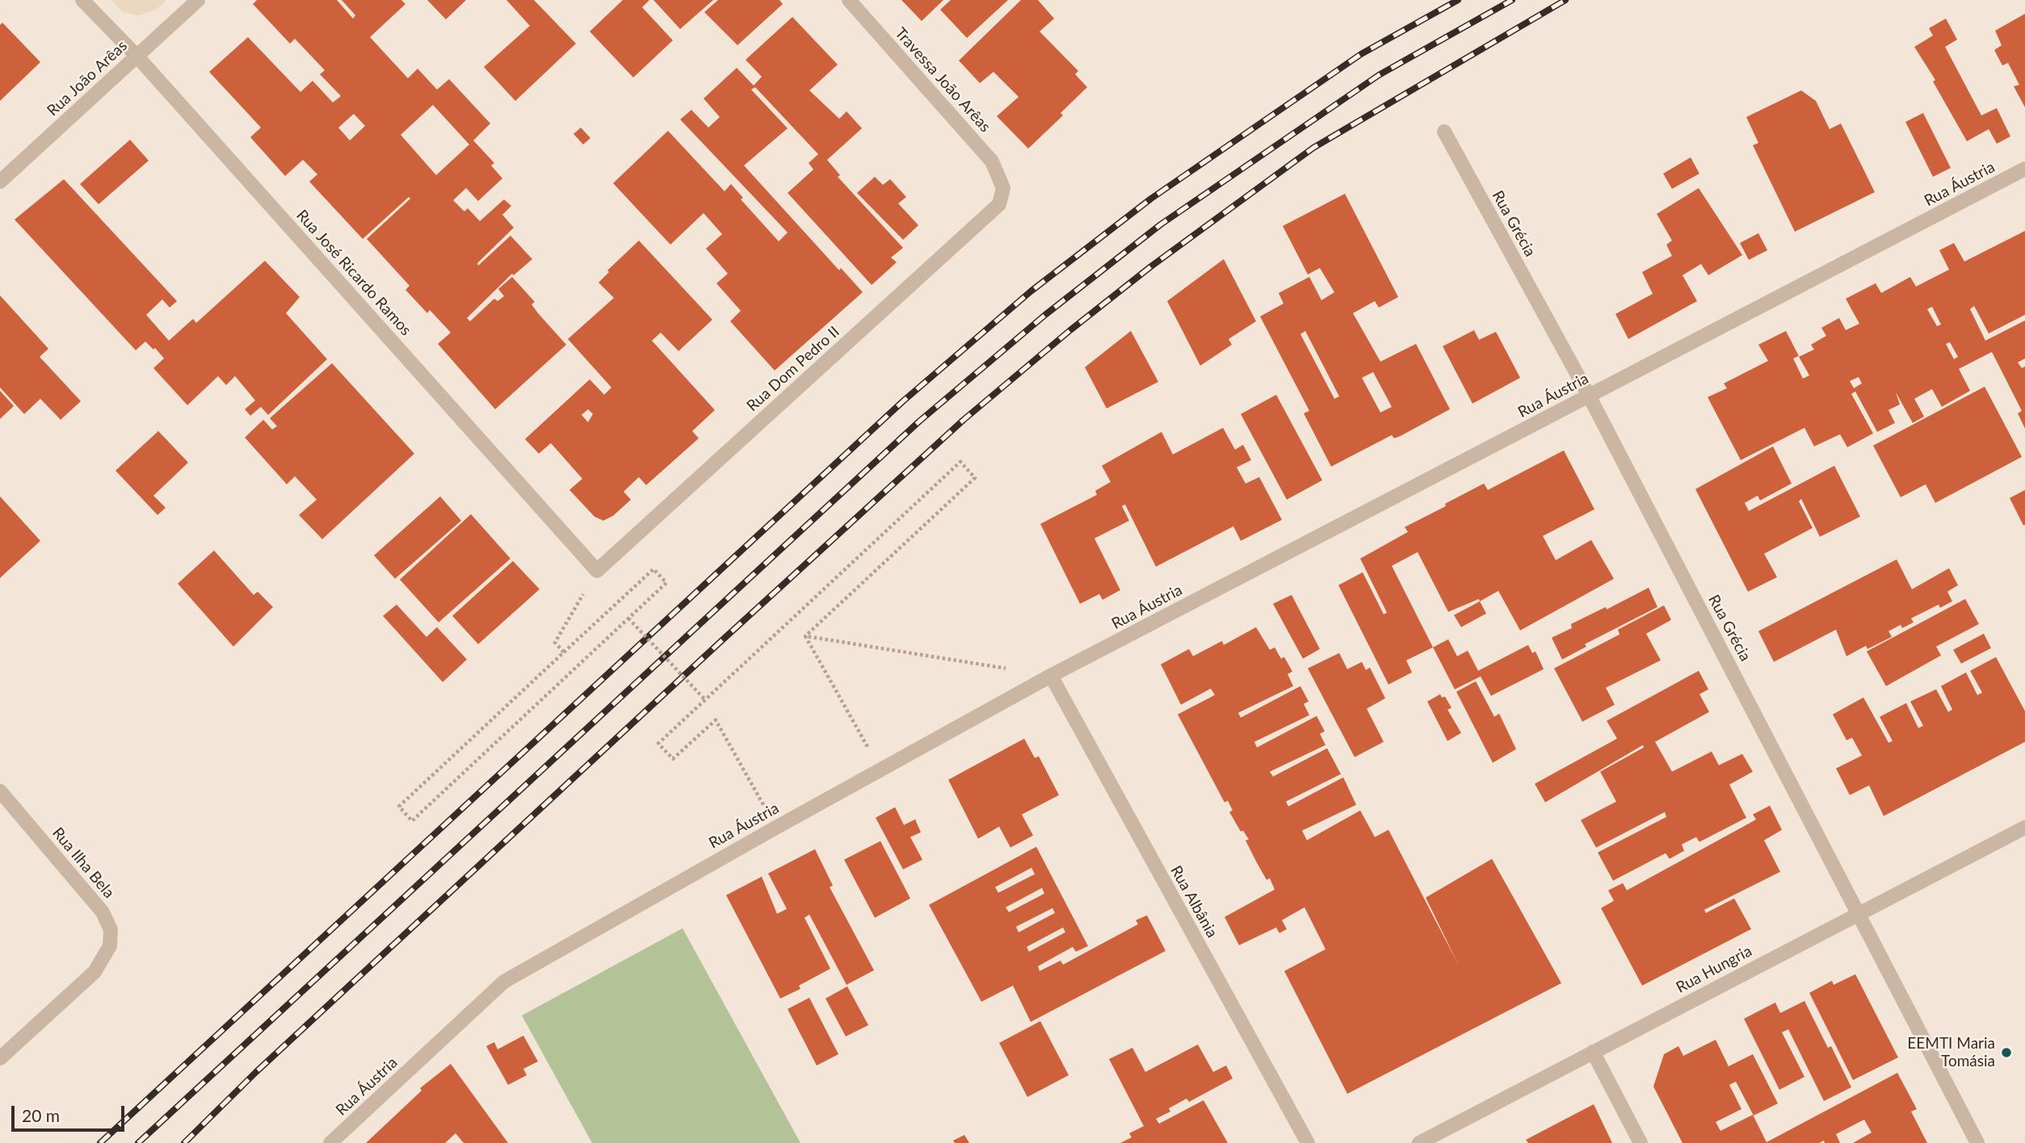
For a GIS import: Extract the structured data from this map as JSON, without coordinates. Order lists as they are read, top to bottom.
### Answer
{
  "streets": {
    "street": [
      "Rua João Arêas",
      "Travessa João Arêas",
      "Rua Áustria",
      "Rua Grécia",
      "Rua José Ricardo Ramos",
      "Rua Dom Pedro II",
      "Rua Ilha Bela",
      "Rua Albânia",
      "Rua Hungria"
    ]
  },
  "crossings": [
    ["Rua João Arêas", "Rua José Ricardo Ramos"],
    ["Travessa João Arêas", "Rua Dom Pedro II"],
    ["Rua Áustria", "Rua Grécia"],
    ["Rua Áustria", "Rua Albânia"],
    ["Rua Grécia", "Rua Hungria"],
    ["Rua José Ricardo Ramos", "Rua Dom Pedro II"]
  ],
  "places": ["EEMTI Maria Tomásia"],
  "scale_bar": "20 m"
}
